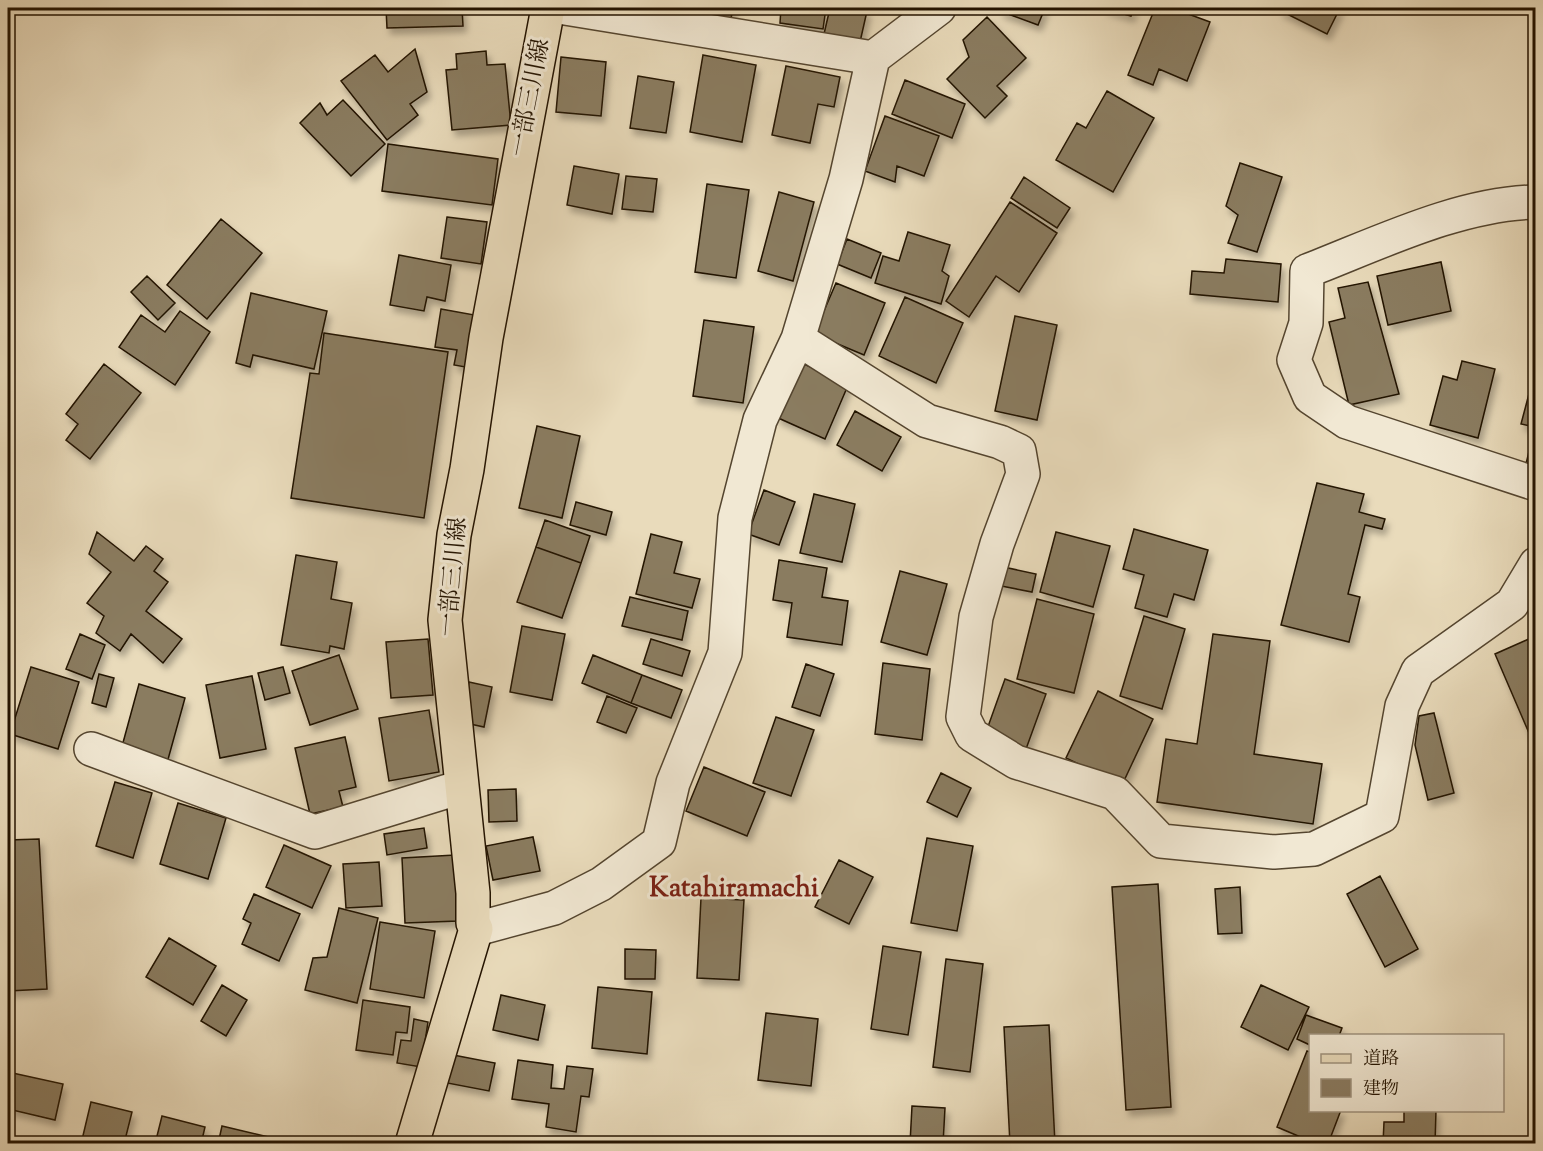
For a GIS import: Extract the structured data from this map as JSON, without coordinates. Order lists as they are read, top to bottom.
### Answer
{
  "streets": {
    "main road": ["一部三川線"]
  },
  "districts": ["Katahiramachi"],
  "legend": ["道路", "建物"]
}
